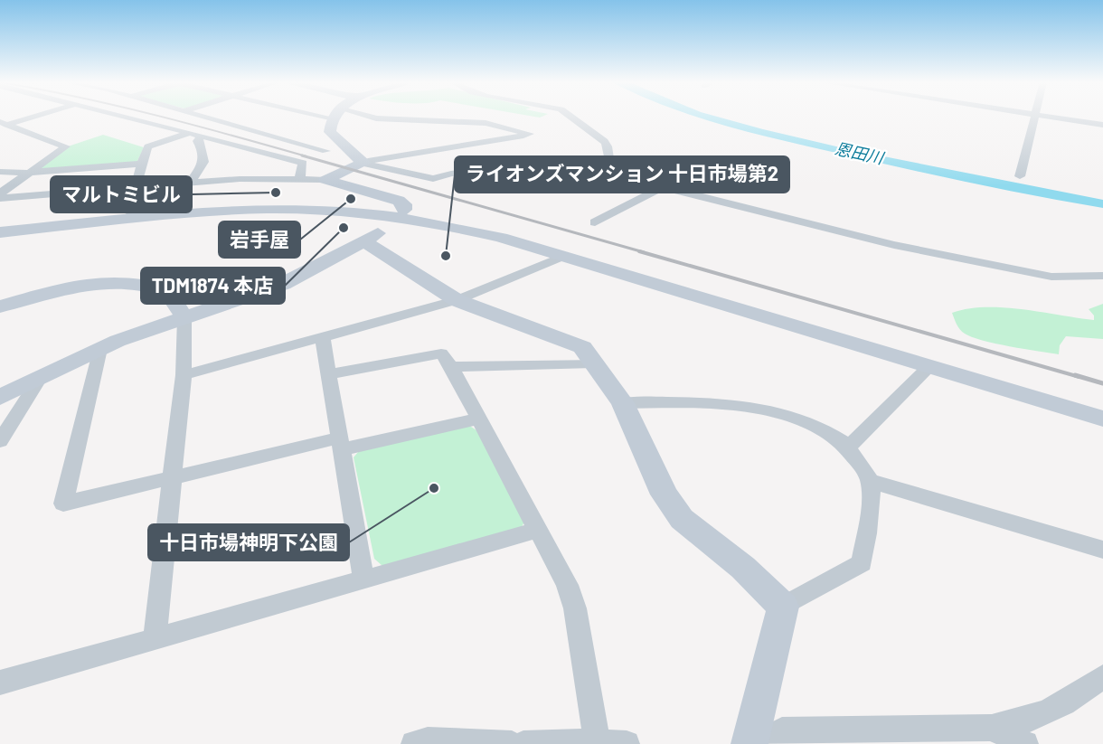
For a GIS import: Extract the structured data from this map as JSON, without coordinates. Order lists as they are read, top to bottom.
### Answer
{
  "water": ["恩田川"],
  "places": [
    "マルトミビル",
    "岩手屋",
    "TDM1874 本店",
    "ライオンズマンション 十日市場第2",
    "十日市場神明下公園"
  ]
}
